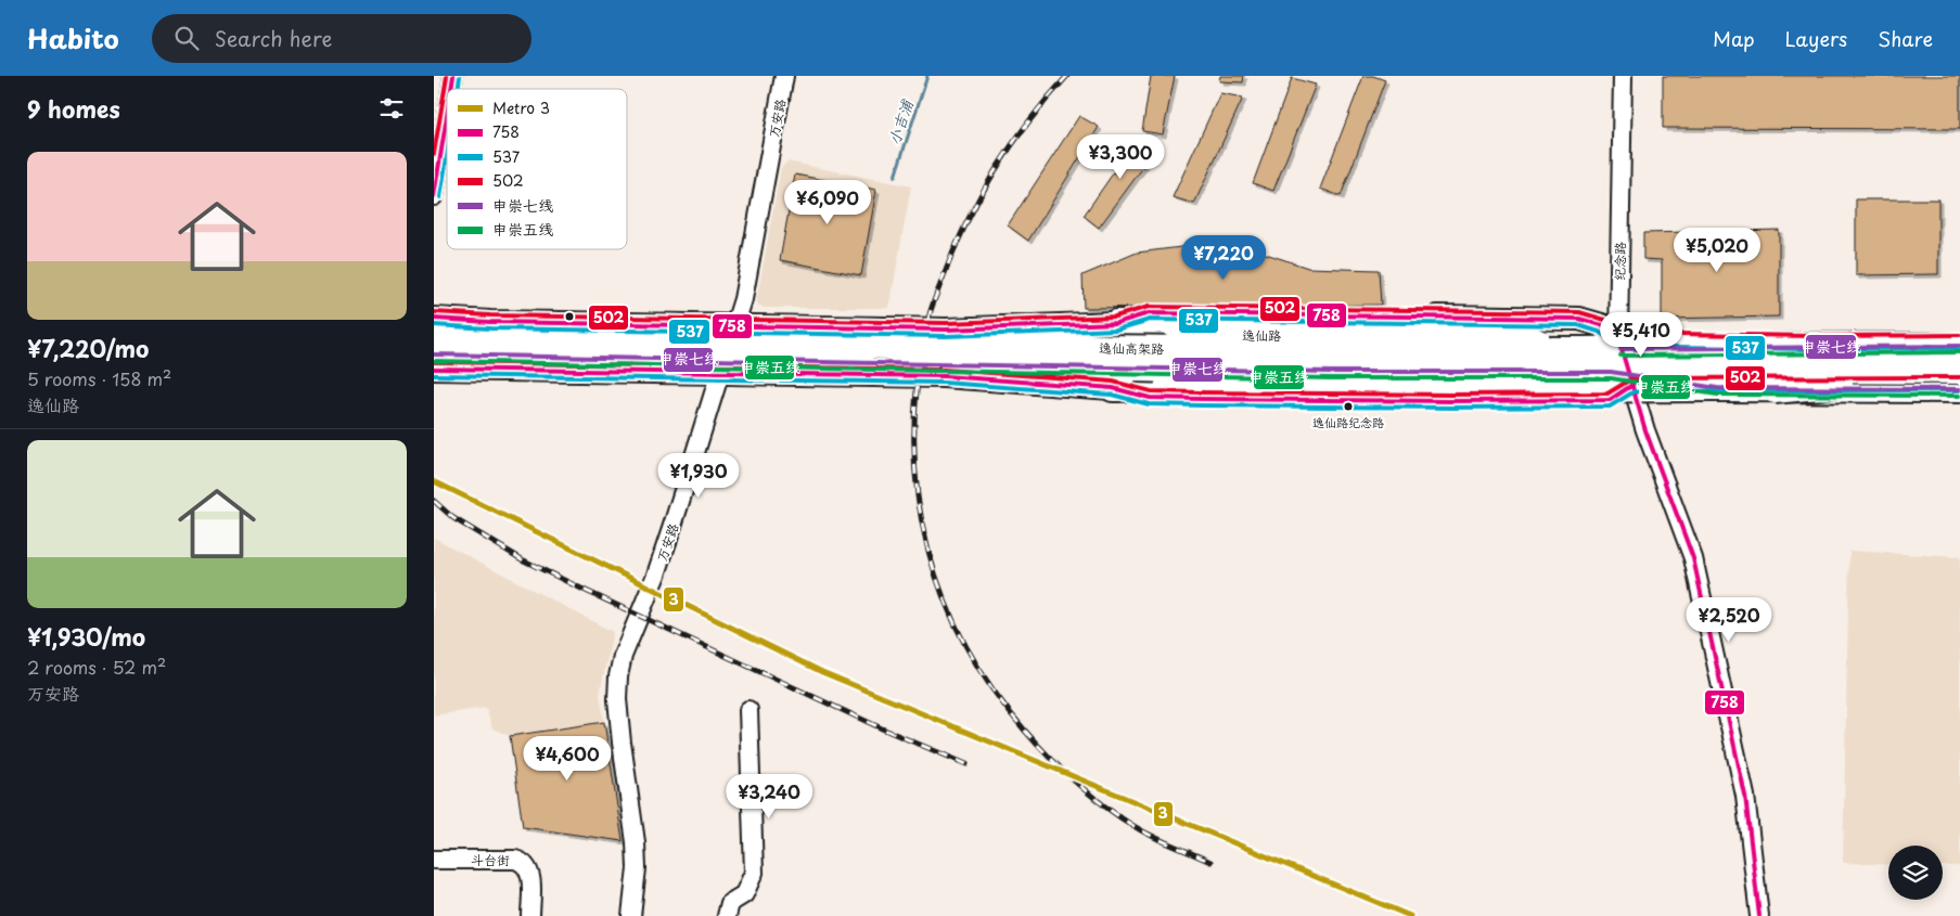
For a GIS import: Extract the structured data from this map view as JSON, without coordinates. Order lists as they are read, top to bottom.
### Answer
{
  "streets": {
    "highway": ["逸仙高架路"],
    "street": ["万安路", "纪念路", "斗台街"]
  },
  "crossings": [
    ["纪念路", "逸仙高架路"]
  ],
  "water": ["小吉浦"],
  "places": ["逸仙路纪念路"],
  "lines": [
    "transit line 758",
    "transit line 502",
    "transit line 537",
    "transit line 申崇七线",
    "transit line 申崇五线",
    "metro line 3"
  ],
  "legend": [
    "Metro 3",
    "758",
    "537",
    "502",
    "申崇七线",
    "申崇五线"
  ],
  "page": {
    "header": "Habito",
    "search": "Search here",
    "nav": ["Map", "Layers", "Share"],
    "heading": "9 homes",
    "price": [
      "¥3,300",
      "¥6,090",
      "¥5,020",
      "¥7,220",
      "¥5,410",
      "¥1,930",
      "¥2,520",
      "¥4,600",
      "¥3,240"
    ],
    "list": [
      {
        "name": "¥7,220/mo",
        "note": "5 rooms · 158 m² · 逸仙路"
      },
      {
        "name": "¥1,930/mo",
        "note": "2 rooms · 52 m² · 万安路"
      }
    ]
  }
}
